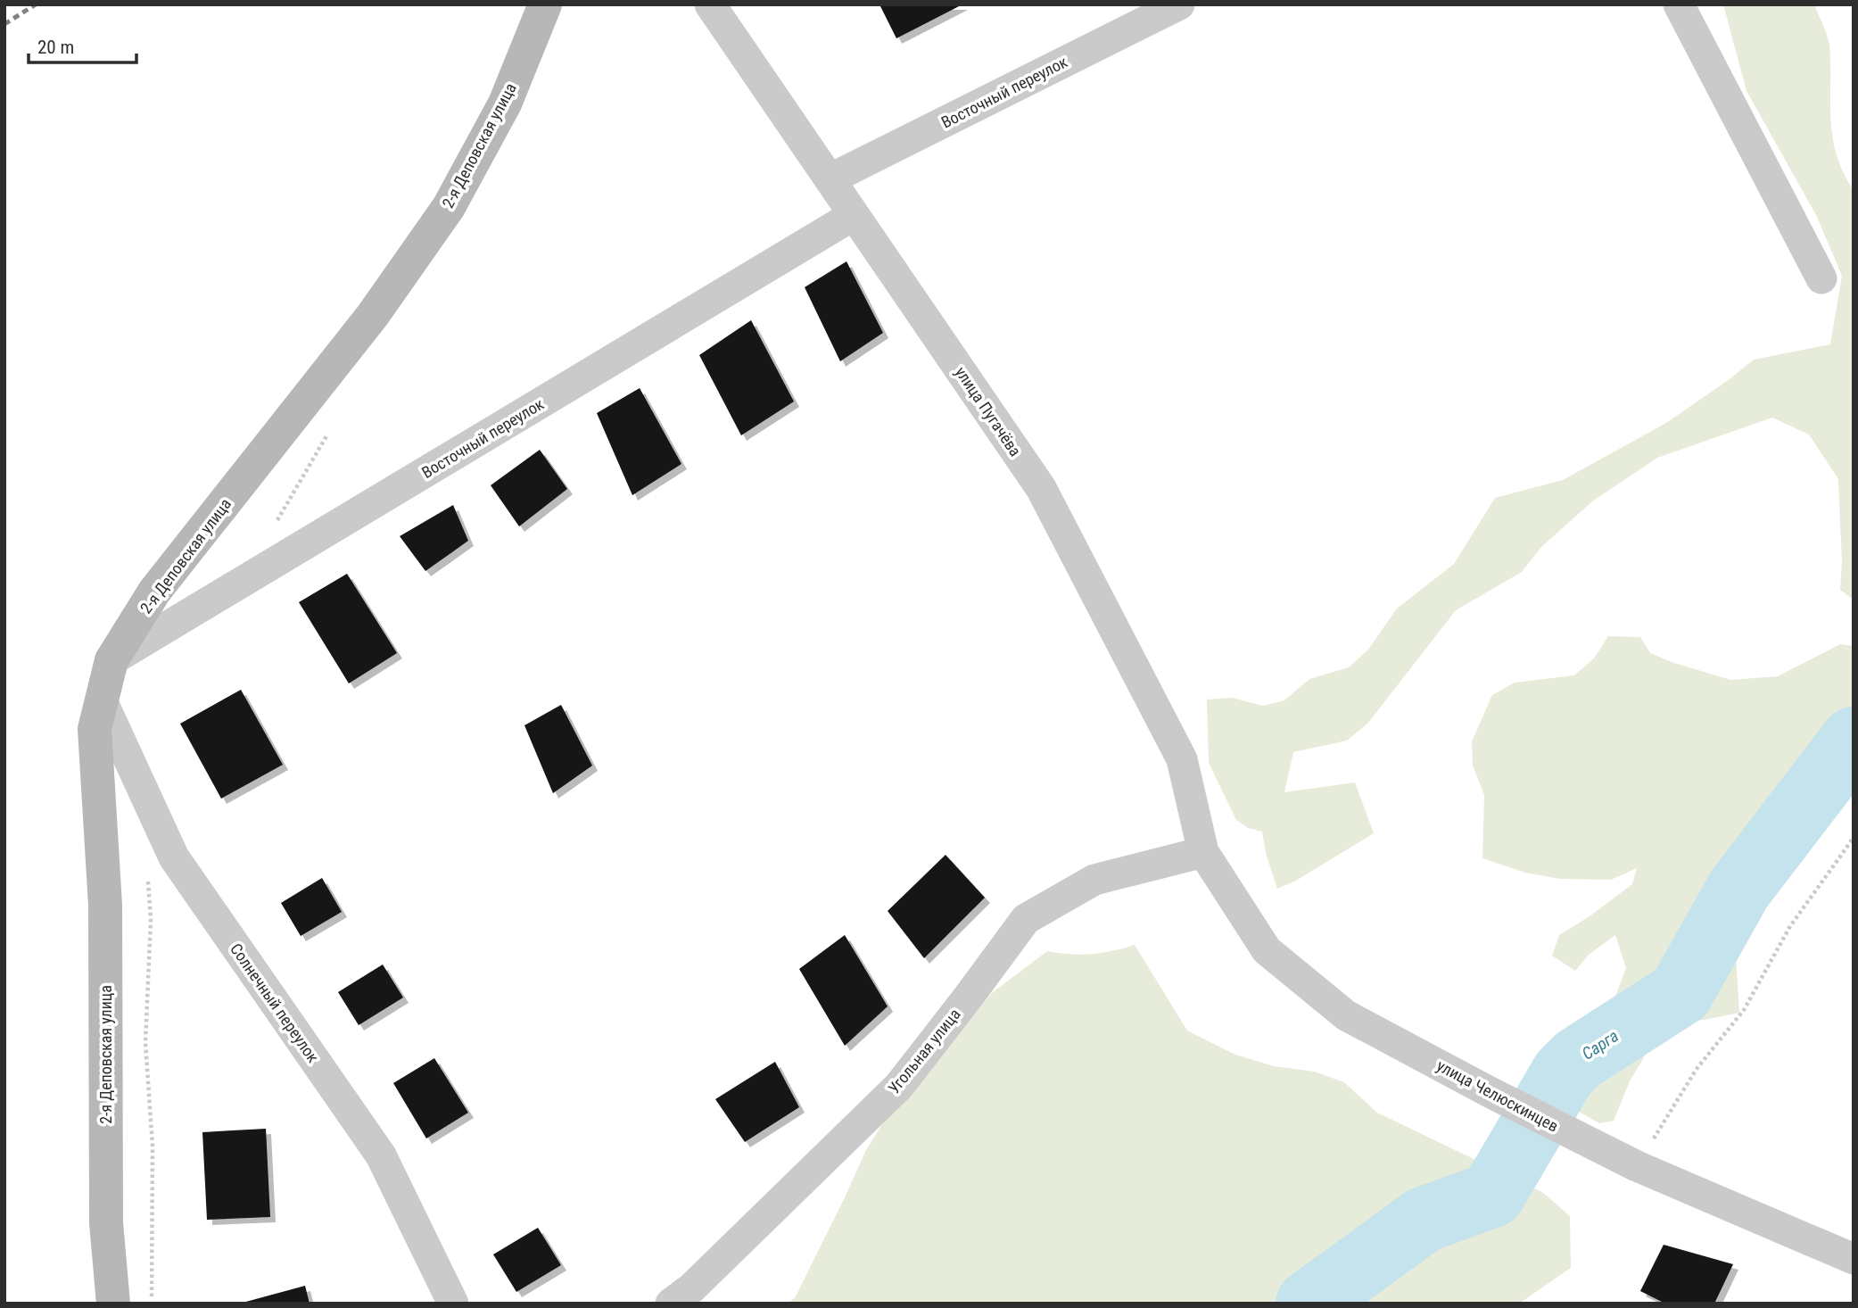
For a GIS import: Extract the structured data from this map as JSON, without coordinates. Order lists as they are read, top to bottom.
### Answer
{
  "streets": {
    "street": [
      "Восточный переулок",
      "2-я Деповская улица",
      "улица Пугачёва",
      "Солнечный переулок",
      "Угольная улица",
      "улица Челюскинцев"
    ]
  },
  "crossings": [
    ["Восточный переулок", "2-я Деповская улица"],
    ["Восточный переулок", "улица Пугачёва"],
    ["2-я Деповская улица", "Солнечный переулок"],
    ["улица Пугачёва", "Угольная улица"],
    ["улица Пугачёва", "улица Челюскинцев"],
    ["Угольная улица", "улица Челюскинцев"]
  ],
  "water": ["Сарга"],
  "scale_bar": "20 m"
}
